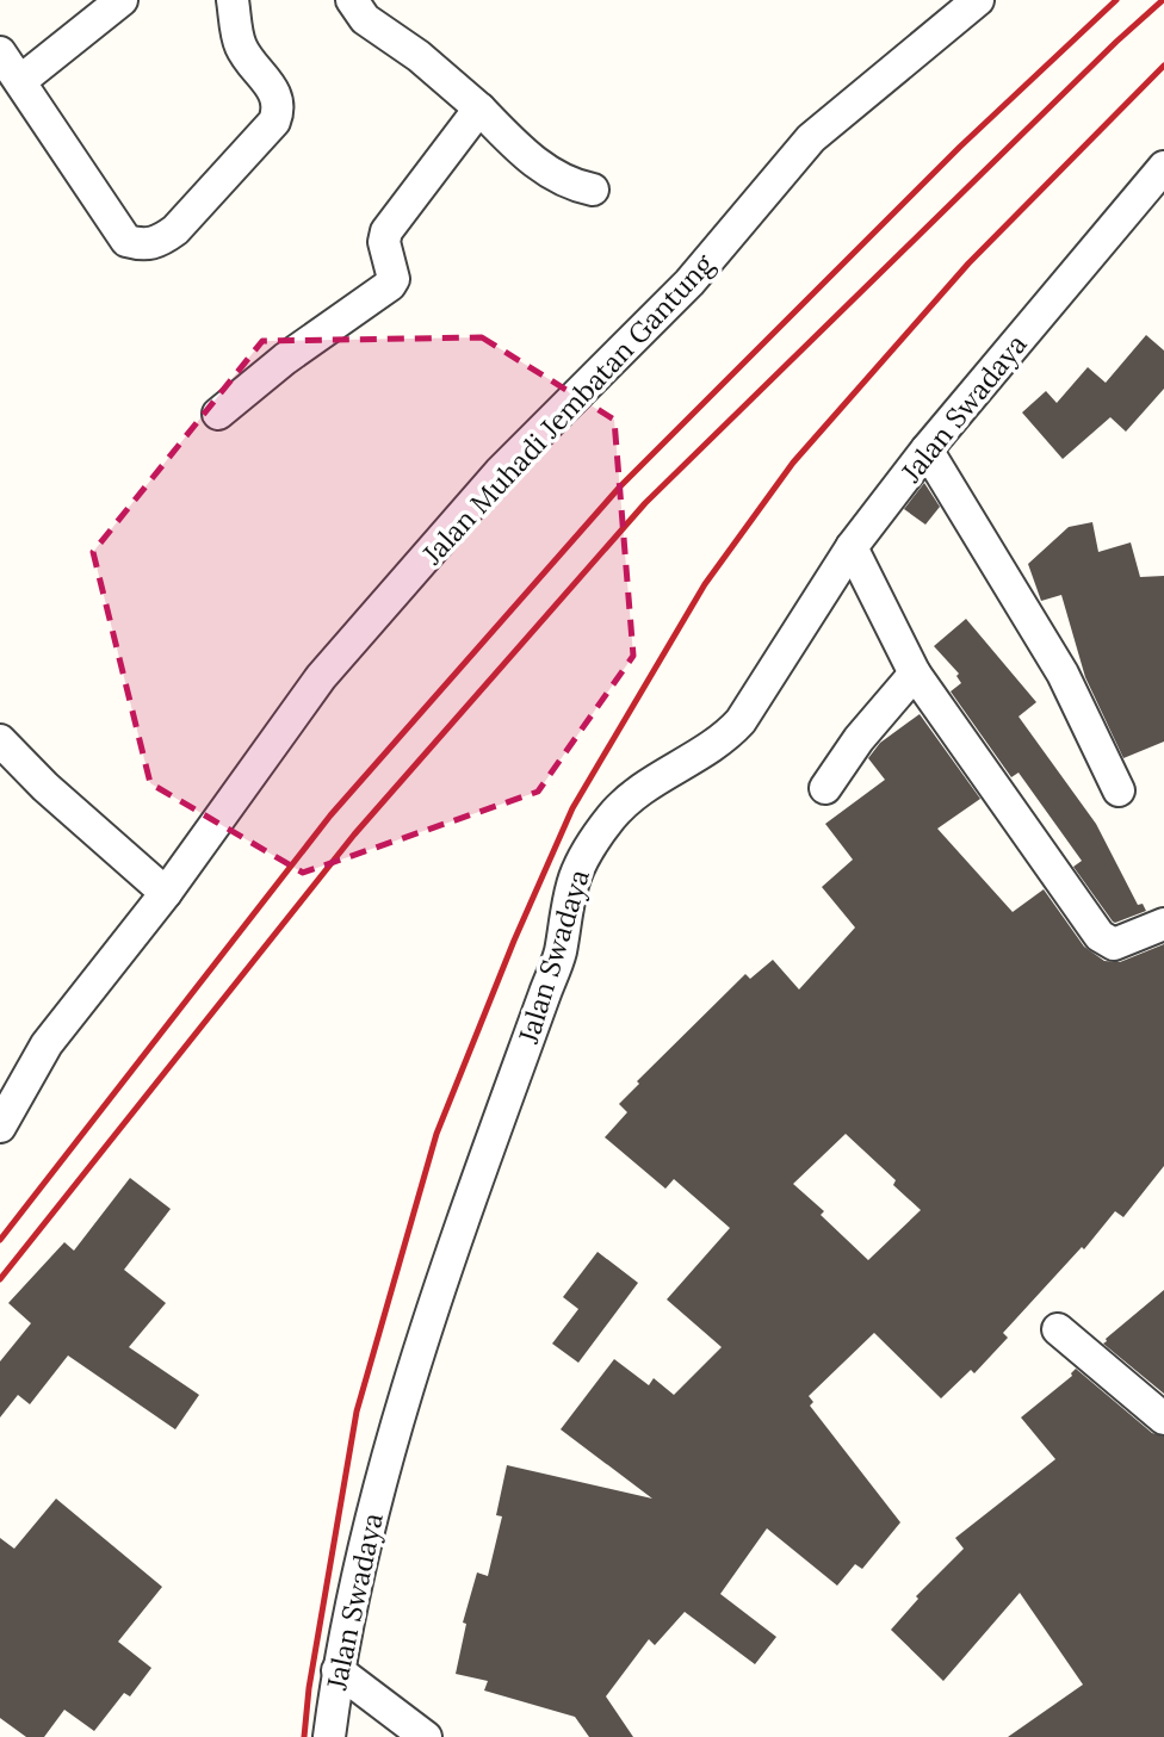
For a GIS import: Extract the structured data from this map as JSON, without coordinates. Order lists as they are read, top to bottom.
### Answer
{
  "streets": {
    "street": ["Jalan Swadaya", "Jalan Muhadi Jembatan Gantung"]
  }
}
